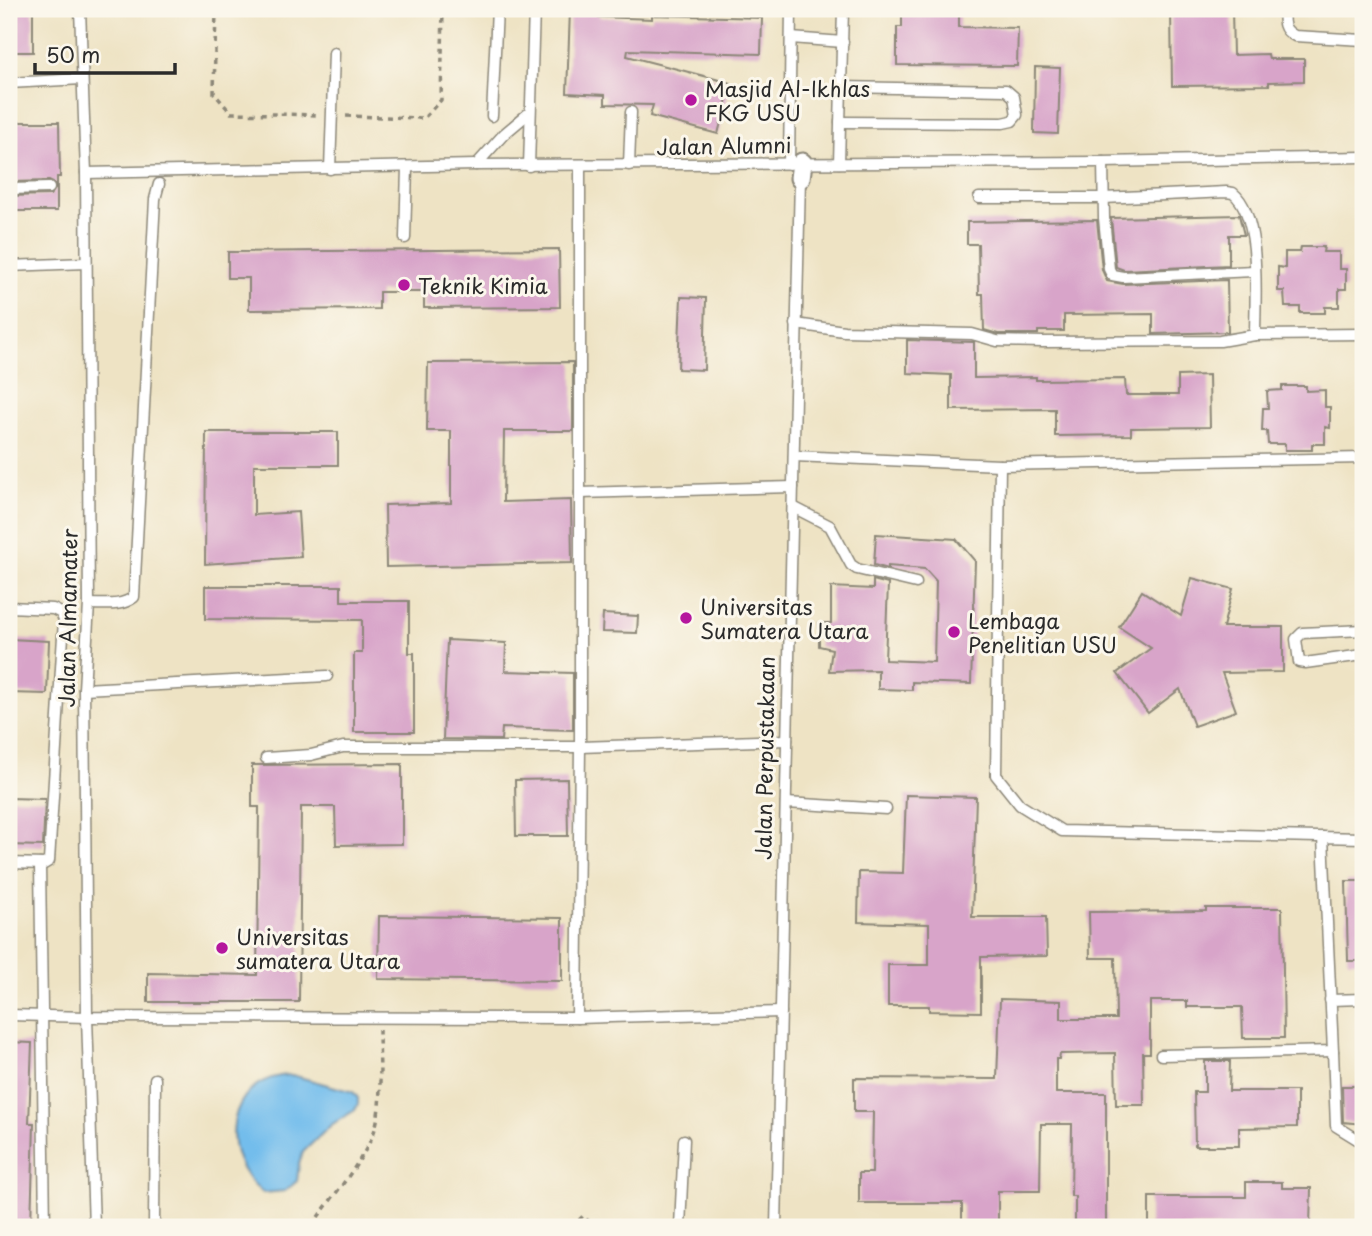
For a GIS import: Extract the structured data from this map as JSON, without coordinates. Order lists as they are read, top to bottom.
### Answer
{
  "streets": {
    "lane": ["Jalan Alumni", "Jalan Almamater", "Jalan Perpustakaan"]
  },
  "crossings": [
    ["Jalan Alumni", "Jalan Almamater"],
    ["Jalan Alumni", "Jalan Perpustakaan"]
  ],
  "places": [
    "Masjid Al-Ikhlas FKG USU",
    "Teknik Kimia",
    "Universitas Sumatera Utara",
    "Lembaga Penelitian USU",
    "Universitas sumatera Utara"
  ],
  "scale_bar": "50 m"
}
